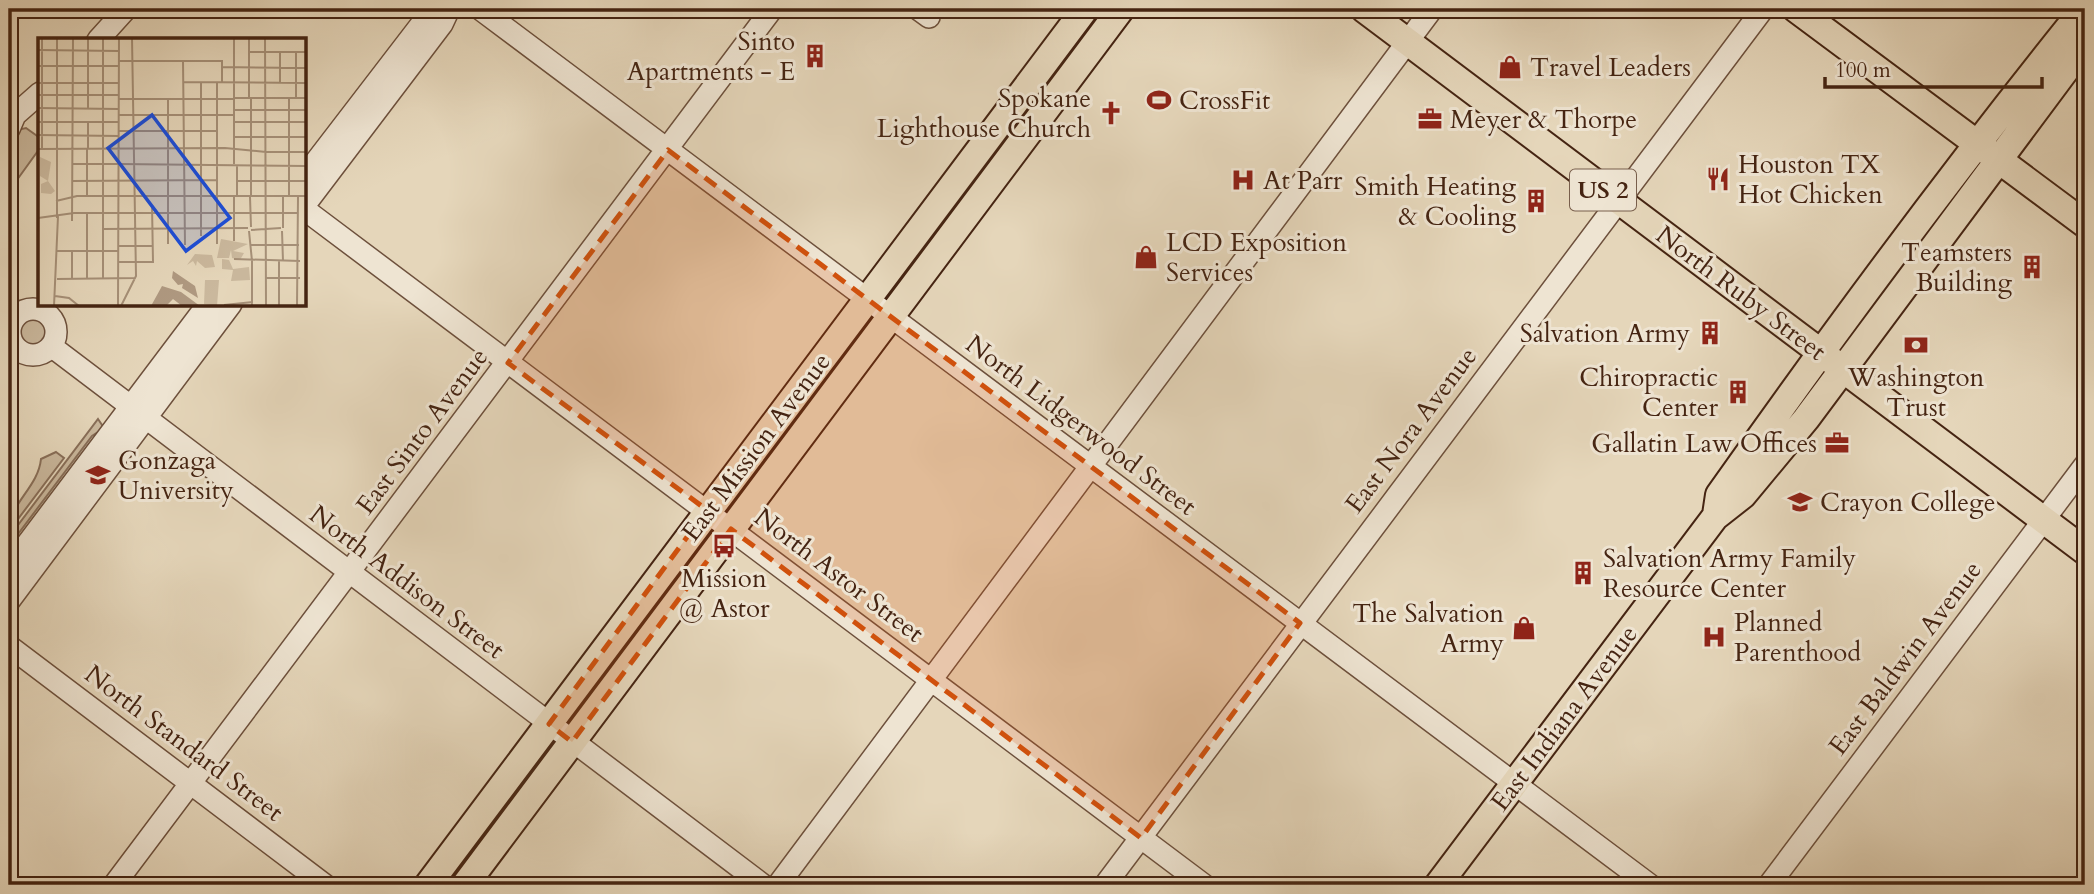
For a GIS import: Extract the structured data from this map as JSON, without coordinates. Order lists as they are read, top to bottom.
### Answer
{
  "streets": {
    "main road": [
      "US 2",
      "North Ruby Street",
      "East Mission Avenue",
      "East Indiana Avenue"
    ],
    "street": [
      "North Lidgerwood Street",
      "East Nora Avenue",
      "East Sinto Avenue",
      "North Astor Street",
      "North Addison Street",
      "East Baldwin Avenue",
      "North Standard Street"
    ]
  },
  "crossings": [
    ["North Ruby Street", "East Nora Avenue"],
    ["North Ruby Street", "East Baldwin Avenue"],
    ["North Ruby Street", "East Indiana Avenue"],
    ["North Lidgerwood Street", "East Nora Avenue"],
    ["North Lidgerwood Street", "East Sinto Avenue"],
    ["North Lidgerwood Street", "East Mission Avenue"],
    ["North Lidgerwood Street", "East Indiana Avenue"],
    ["East Nora Avenue", "North Astor Street"],
    ["East Sinto Avenue", "North Astor Street"],
    ["East Sinto Avenue", "North Addison Street"],
    ["East Sinto Avenue", "North Standard Street"],
    ["East Mission Avenue", "North Astor Street"],
    ["East Mission Avenue", "North Addison Street"]
  ],
  "places": {
    "building": [
      "Sinto Apartments - E",
      "Smith Heating & Cooling",
      "Teamsters Building",
      "Salvation Army",
      "Chiropractic Center",
      "Salvation Army Family Resource Center"
    ],
    "shop": ["Travel Leaders", "LCD Exposition Services", "The Salvation Army"],
    "sports": ["CrossFit"],
    "church": ["Spokane Lighthouse Church"],
    "office": ["Meyer & Thorpe", "Gallatin Law Offices"],
    "restaurant": ["Houston TX Hot Chicken"],
    "hospital": ["At Parr", "Planned Parenthood"],
    "bank": ["Washington Trust"],
    "school or university": ["Gonzaga University", "Crayon College"],
    "bus stop": ["Mission @ Astor"]
  },
  "scale_bar": "100 m"
}
